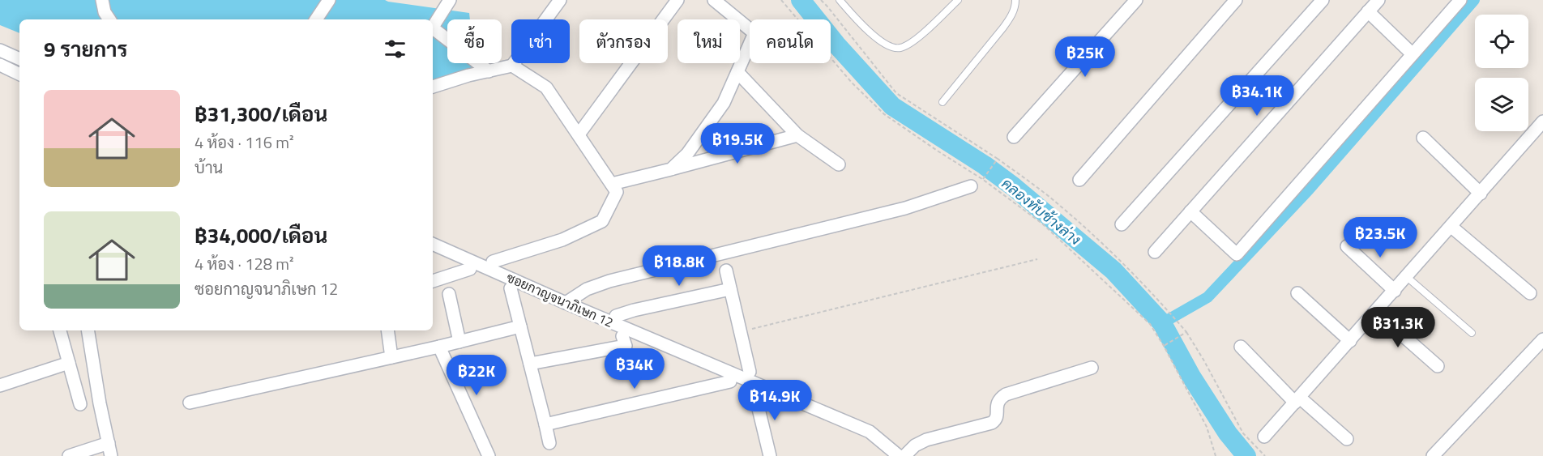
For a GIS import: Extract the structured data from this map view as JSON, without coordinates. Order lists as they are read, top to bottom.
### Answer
{
  "streets": {
    "street": ["ซอยกาญจนาภิเษก 12"]
  },
  "water": ["คลองทับช้างล่าง"],
  "page": {
    "chip": [
      "ซื้อ",
      "เช่า",
      "ตัวกรอง",
      "ใหม่",
      "คอนโด"
    ],
    "heading": "9 รายการ",
    "price": [
      "฿25K",
      "฿34.1K",
      "฿19.5K",
      "฿23.5K",
      "฿18.8K",
      "฿31.3K",
      "฿34K",
      "฿22K",
      "฿14.9K"
    ],
    "list": [
      {
        "name": "฿31,300/เดือน",
        "note": "4 ห้อง · 116 m² · บ้าน"
      },
      {
        "name": "฿34,000/เดือน",
        "note": "4 ห้อง · 128 m² · ซอยกาญจนาภิเษก 12"
      }
    ]
  }
}
